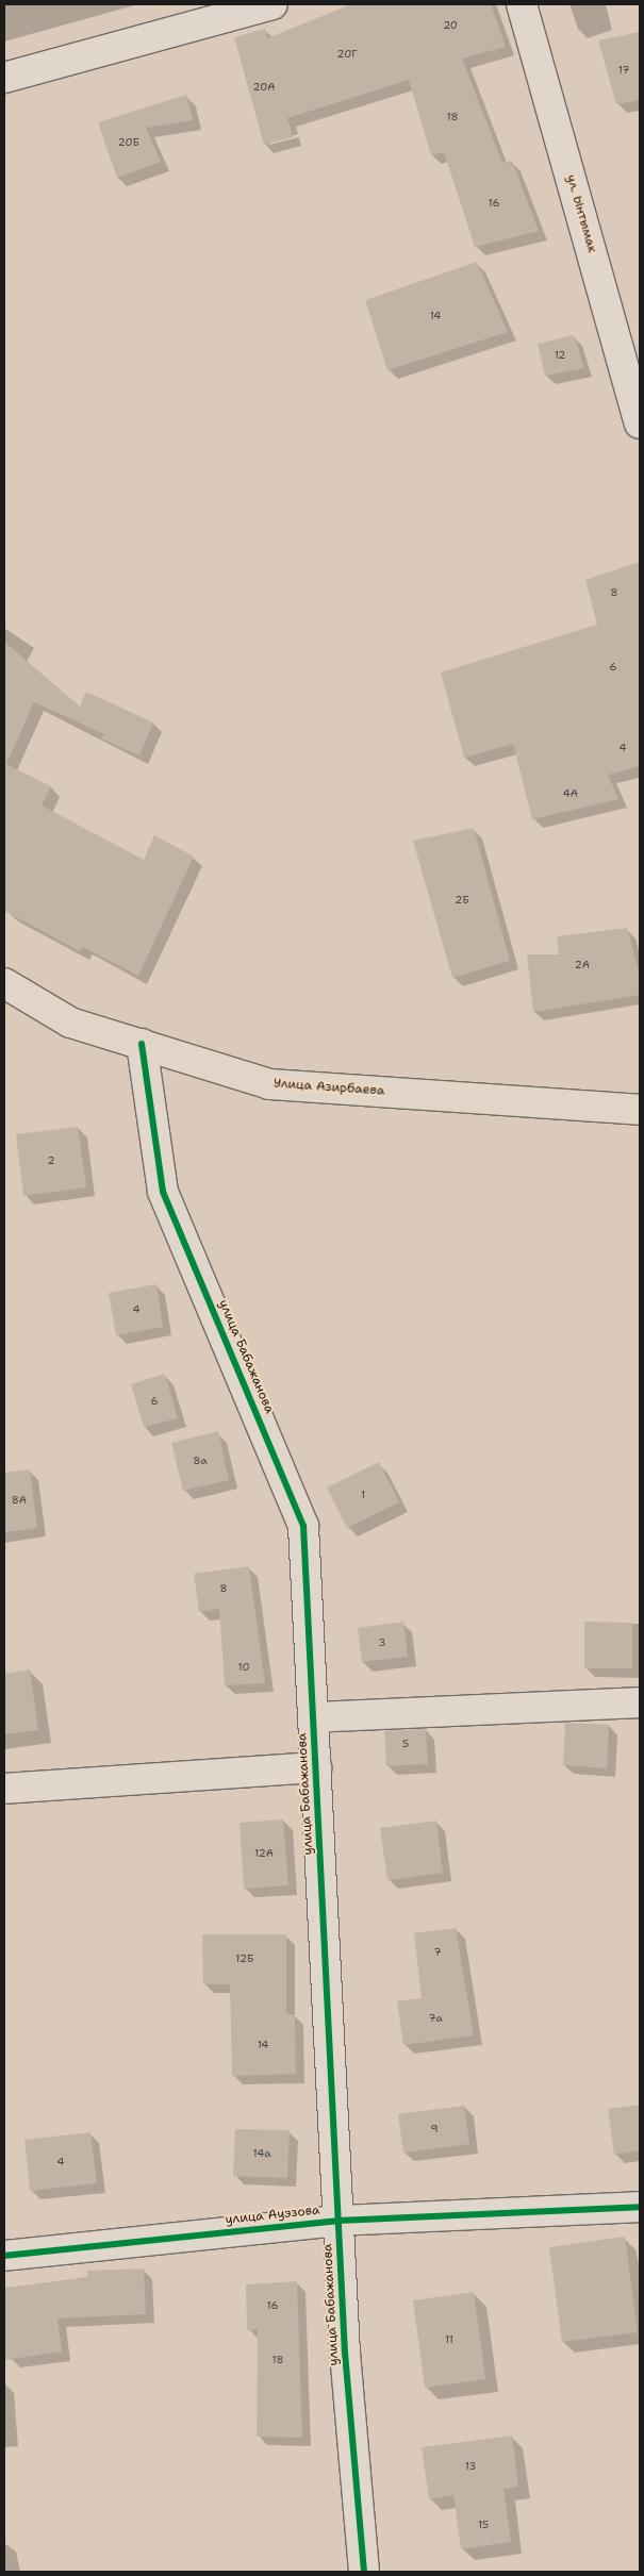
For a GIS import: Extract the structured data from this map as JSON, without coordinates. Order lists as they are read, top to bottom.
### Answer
{
  "streets": {
    "main road": ["Улица Азирбаева"],
    "street": ["ул. Ынтымак", "улица Бабажанова", "улица Ауэзова"]
  },
  "crossings": [
    ["Улица Азирбаева", "улица Бабажанова"],
    ["улица Бабажанова", "улица Ауэзова"]
  ],
  "house_numbers": [
    "20",
    "20Г",
    "17",
    "20А",
    "18",
    "20Б",
    "16",
    "14",
    "12",
    "8",
    "6",
    "4",
    "4А",
    "2Б",
    "2А",
    "2",
    "4",
    "6",
    "8а",
    "1",
    "8А",
    "8",
    "3",
    "10",
    "5",
    "12А",
    "7",
    "12Б",
    "7а",
    "14",
    "9",
    "14а",
    "4",
    "16",
    "11",
    "18",
    "13",
    "15"
  ]
}
